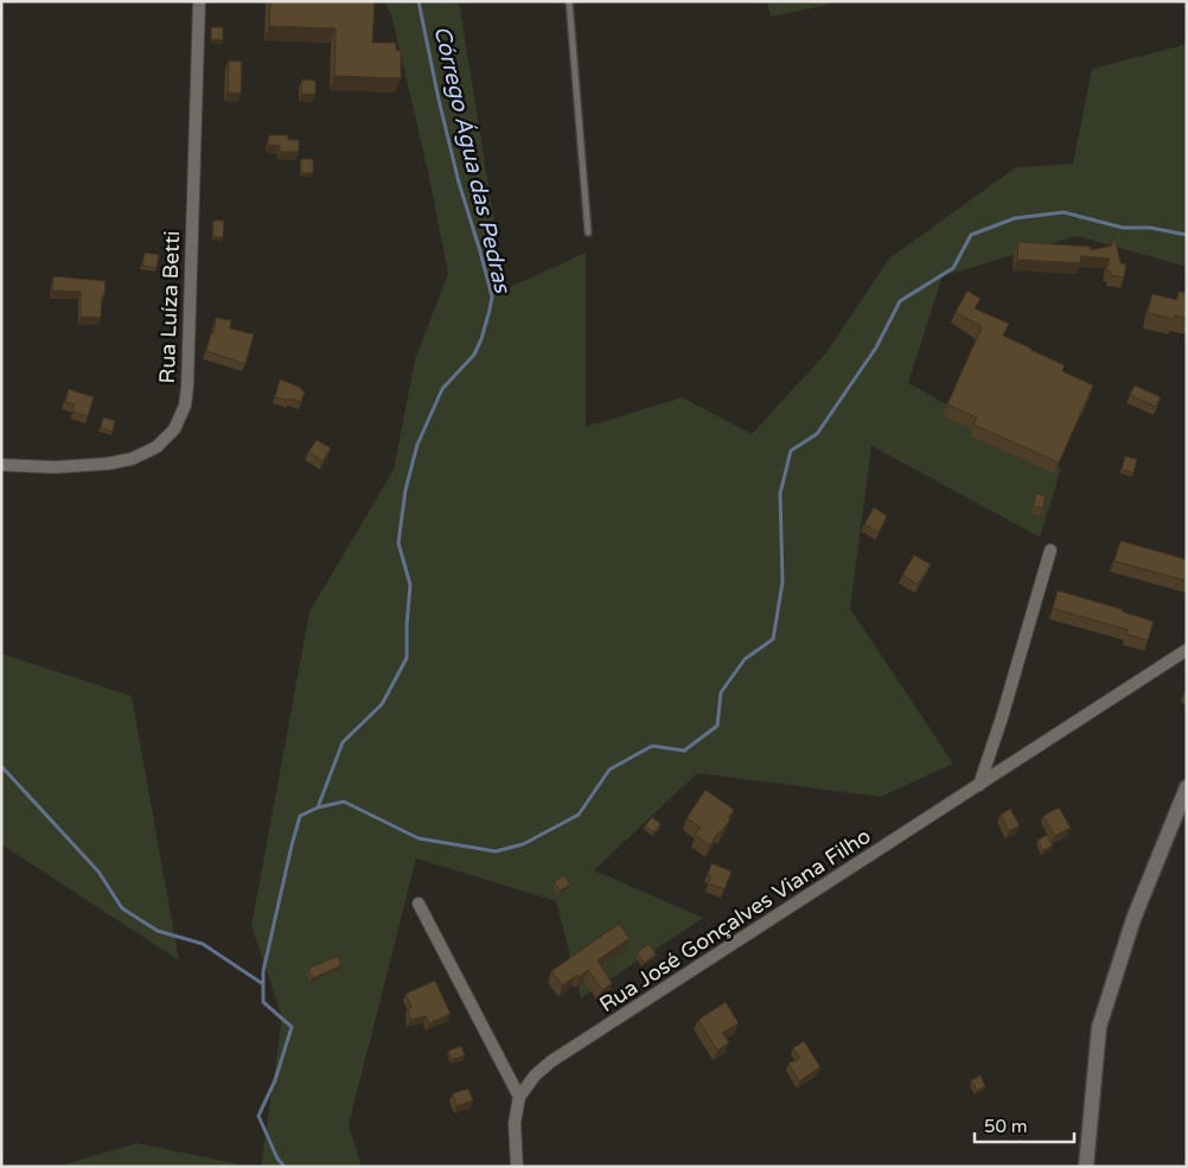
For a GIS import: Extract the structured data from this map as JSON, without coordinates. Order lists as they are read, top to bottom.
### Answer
{
  "streets": {
    "street": ["Rua Luíza Betti", "Rua José Gonçalves Viana Filho"]
  },
  "water": ["Córrego Água das Pedras"],
  "scale_bar": "50 m"
}
